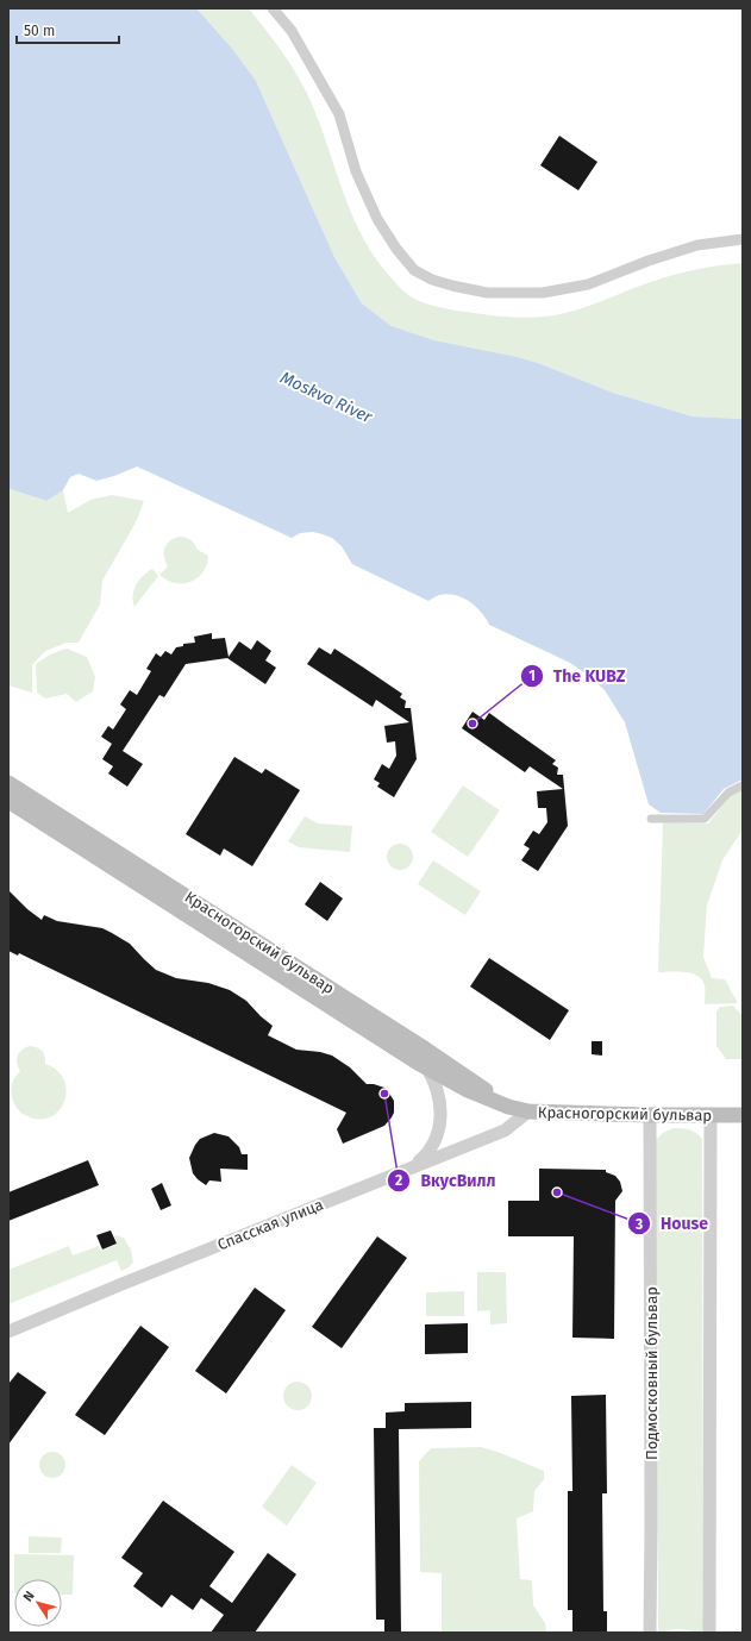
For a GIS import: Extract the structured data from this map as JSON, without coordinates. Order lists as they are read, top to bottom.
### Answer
{
  "streets": {
    "main road": ["Красногорский бульвар"],
    "street": ["Спасская улица", "Подмосковный бульвар"]
  },
  "crossings": [
    ["Красногорский бульвар", "Спасская улица"],
    ["Красногорский бульвар", "Подмосковный бульвар"]
  ],
  "water": ["Moskva River"],
  "places": ["The KUBZ", "ВкусВилл", "House"],
  "scale_bar": "50 m",
  "north": "top left"
}
